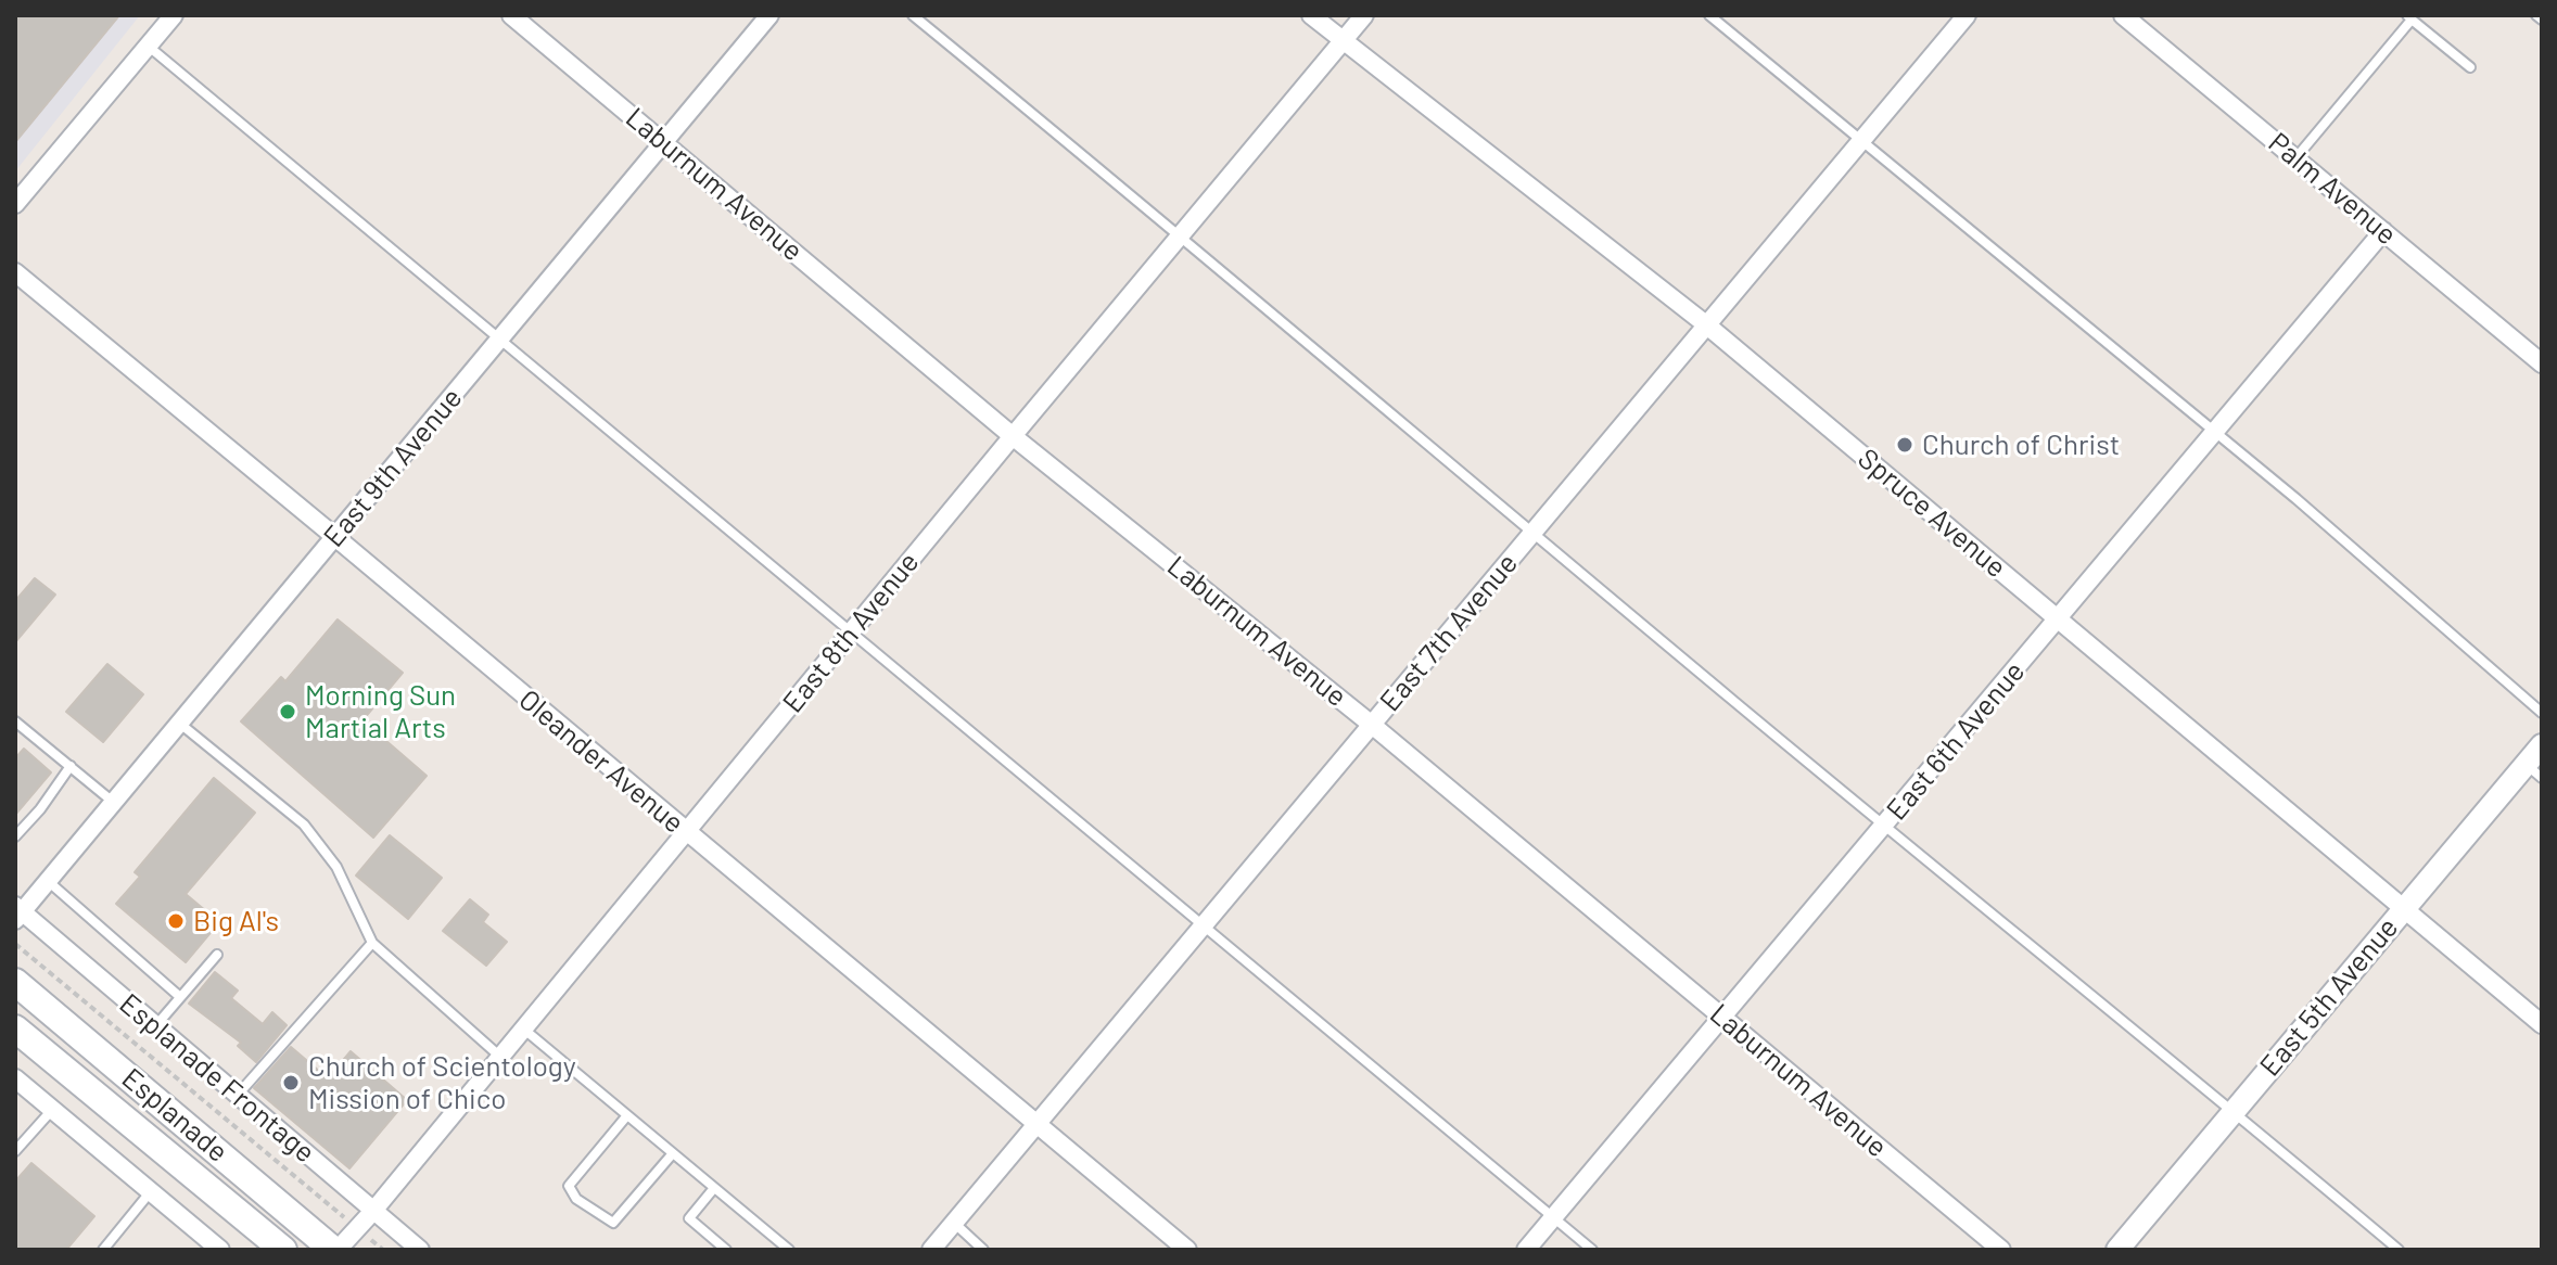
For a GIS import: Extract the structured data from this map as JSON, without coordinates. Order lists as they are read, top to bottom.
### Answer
{
  "streets": {
    "main road": ["Esplanade"],
    "street": [
      "Laburnum Avenue",
      "Palm Avenue",
      "East 9th Avenue",
      "Spruce Avenue",
      "East 8th Avenue",
      "East 7th Avenue",
      "East 6th Avenue",
      "Oleander Avenue",
      "East 5th Avenue",
      "Esplanade Frontage"
    ]
  },
  "crossings": [
    ["Laburnum Avenue", "East 9th Avenue"],
    ["Laburnum Avenue", "East 8th Avenue"],
    ["Laburnum Avenue", "East 7th Avenue"],
    ["Laburnum Avenue", "East 6th Avenue"],
    ["Palm Avenue", "East 6th Avenue"],
    ["East 9th Avenue", "Oleander Avenue"],
    ["East 9th Avenue", "Esplanade Frontage"],
    ["Spruce Avenue", "East 8th Avenue"],
    ["Spruce Avenue", "East 7th Avenue"],
    ["Spruce Avenue", "East 6th Avenue"],
    ["Spruce Avenue", "East 5th Avenue"],
    ["East 8th Avenue", "Oleander Avenue"],
    ["East 8th Avenue", "Esplanade Frontage"],
    ["East 8th Avenue", "Esplanade"],
    ["East 7th Avenue", "Oleander Avenue"]
  ],
  "places": [
    "Church of Christ",
    "Morning Sun Martial Arts",
    "Big Al's",
    "Church of Scientology Mission of Chico"
  ]
}
